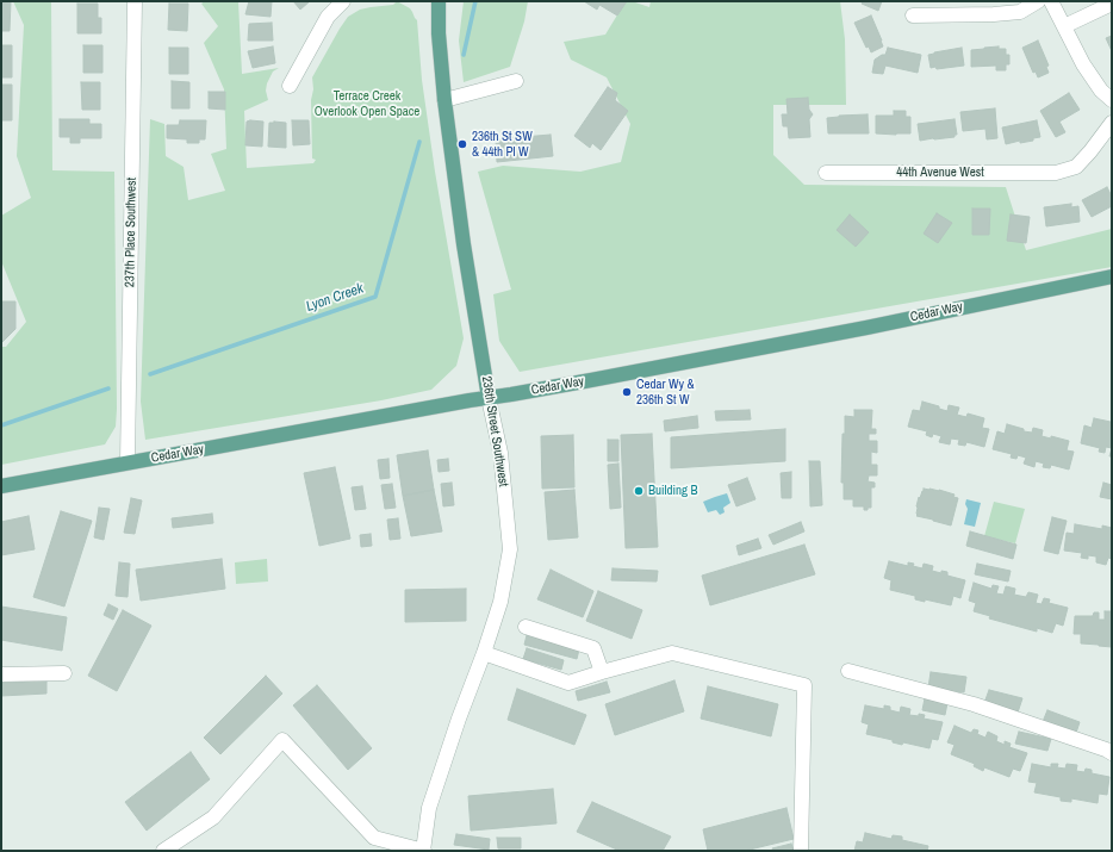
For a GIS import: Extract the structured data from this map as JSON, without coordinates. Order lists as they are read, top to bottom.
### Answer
{
  "streets": {
    "main road": ["Cedar Way", "236th Street Southwest"],
    "street": ["44th Avenue West", "237th Place Southwest"]
  },
  "crossings": [
    ["237th Place Southwest", "Cedar Way"],
    ["Cedar Way", "236th Street Southwest"]
  ],
  "water": ["Lyon Creek"],
  "parks": ["Terrace Creek Overlook Open Space"],
  "places": ["236th St SW & 44th Pl W", "Cedar Wy & 236th St W", "Building B"]
}
